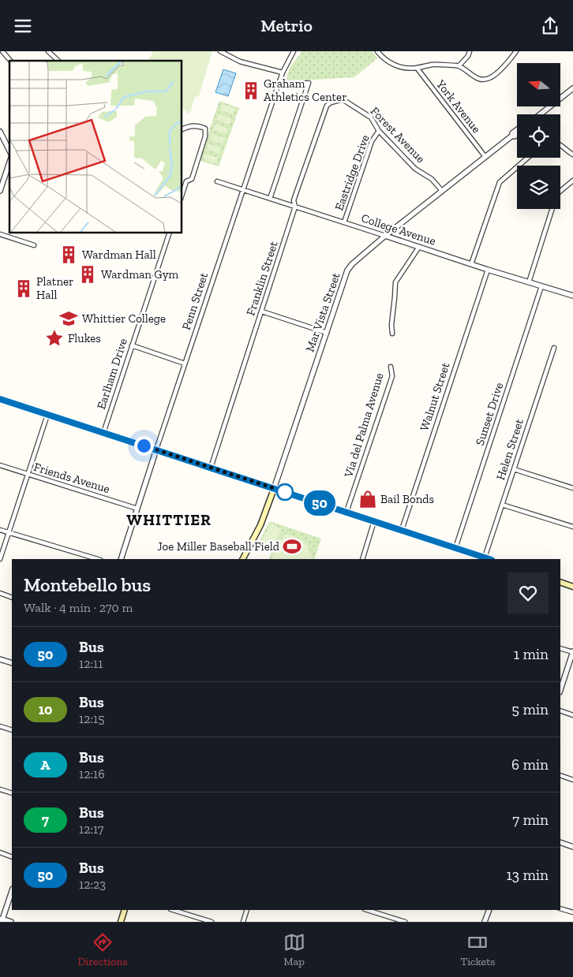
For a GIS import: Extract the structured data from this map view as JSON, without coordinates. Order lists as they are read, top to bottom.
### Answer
{
  "streets": {
    "main road": ["Mar Vista Street"],
    "street": [
      "York Avenue",
      "Forest Avenue",
      "Eastridge Drive",
      "College Avenue",
      "Franklin Street",
      "Penn Street",
      "Earlham Drive",
      "Walnut Street",
      "Sunset Drive",
      "Via del Palma Avenue",
      "Helen Street",
      "Friends Avenue"
    ]
  },
  "crossings": [
    ["York Avenue", "Mar Vista Street"],
    ["Forest Avenue", "Eastridge Drive"],
    ["Forest Avenue", "Franklin Street"],
    ["Forest Avenue", "Mar Vista Street"],
    ["Eastridge Drive", "College Avenue"],
    ["College Avenue", "Franklin Street"],
    ["College Avenue", "Penn Street"],
    ["College Avenue", "Mar Vista Street"],
    ["College Avenue", "Walnut Street"],
    ["College Avenue", "Sunset Drive"],
    ["Penn Street", "Friends Avenue"]
  ],
  "districts": ["WHITTIER"],
  "places": {
    "building": [
      "Graham Athletics Center",
      "Wardman Hall",
      "Wardman Gym",
      "Platner Hall"
    ],
    "school or university": ["Whittier College"],
    "place": ["Flukes"],
    "shop": ["Bail Bonds"],
    "sports": ["Joe Miller Baseball Field"]
  },
  "lines": ["bus line 50"],
  "north": "left",
  "page": {
    "header": "Metrio",
    "on_map": "50",
    "heading": ["Montebello bus", "Walk · 4 min · 270 m"],
    "list": [
      {
        "mark": "50",
        "name": "Bus",
        "note": "12:11",
        "value": "1 min"
      },
      {
        "mark": "10",
        "name": "Bus",
        "note": "12:15",
        "value": "5 min"
      },
      {
        "mark": "A",
        "name": "Bus",
        "note": "12:16",
        "value": "6 min"
      },
      {
        "mark": "7",
        "name": "Bus",
        "note": "12:17",
        "value": "7 min"
      },
      {
        "mark": "50",
        "name": "Bus",
        "note": "12:23",
        "value": "13 min"
      }
    ],
    "tabs": ["Directions", "Map", "Tickets"]
  }
}
